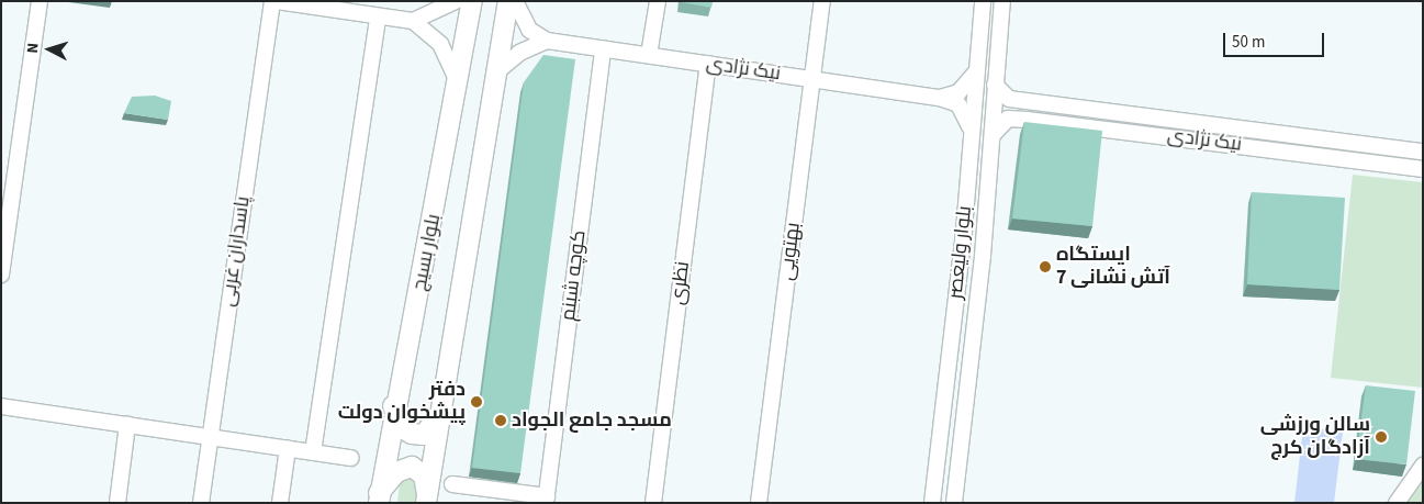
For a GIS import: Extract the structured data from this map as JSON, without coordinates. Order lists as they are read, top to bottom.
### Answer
{
  "streets": {
    "main road": ["بلوار بسیج"],
    "street": [
      "نیک نژادی",
      "پاسداران غربی",
      "بهتویی",
      "بلوار ولیعصر",
      "کوچه شبنم",
      "نظری"
    ]
  },
  "crossings": [
    ["نیک نژادی", "بهتویی"],
    ["نیک نژادی", "کوچه شبنم"],
    ["نیک نژادی", "نظری"]
  ],
  "places": [
    "ایستگاه آتش نشانی 7",
    "دفتر پیشخوان دولت",
    "مسجد جامع الجواد",
    "سالن ورزشی آزادگان کرج"
  ],
  "scale_bar": "50 m",
  "north": "left"
}
